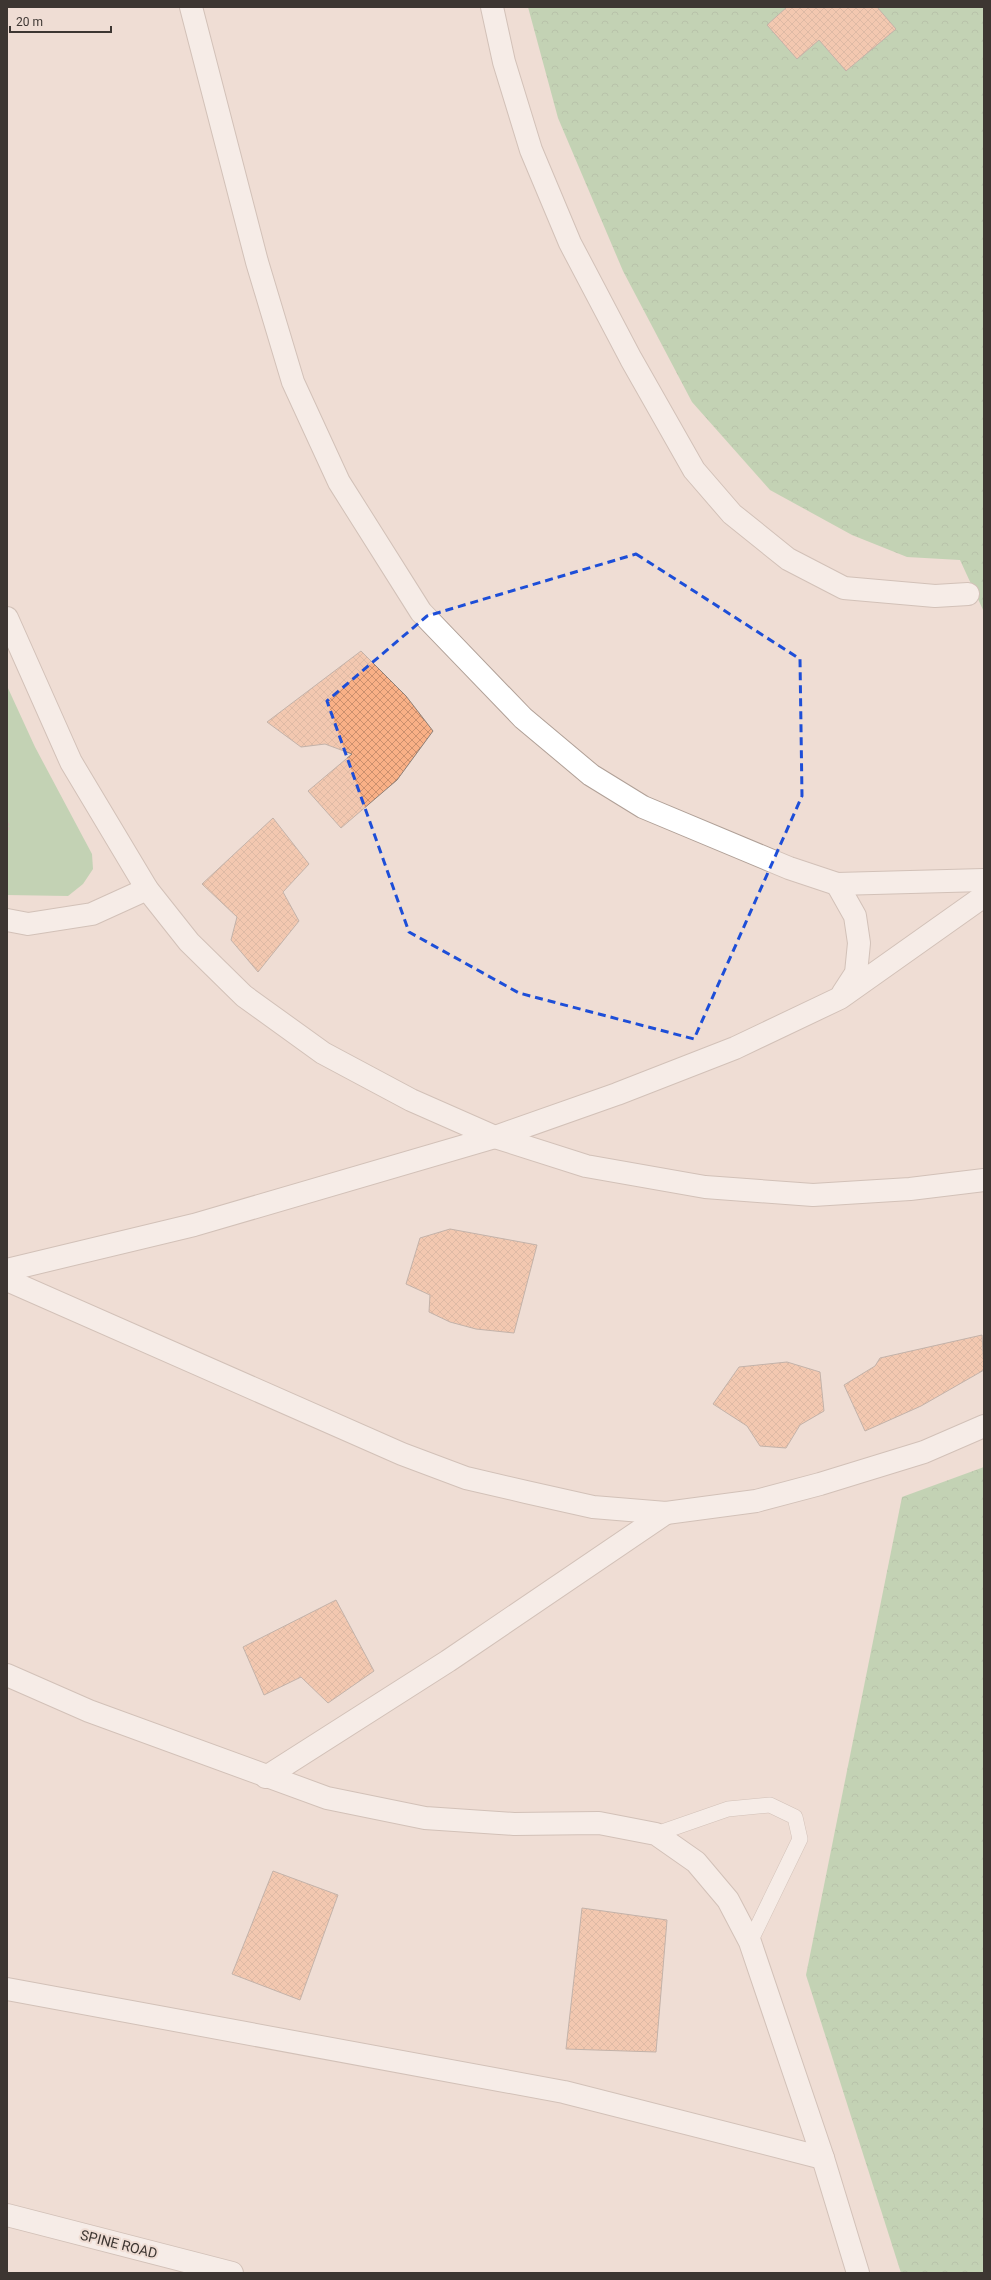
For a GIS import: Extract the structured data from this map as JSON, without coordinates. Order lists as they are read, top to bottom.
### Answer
{
  "streets": {
    "street": ["SPINE ROAD"]
  },
  "scale_bar": "20 m"
}
